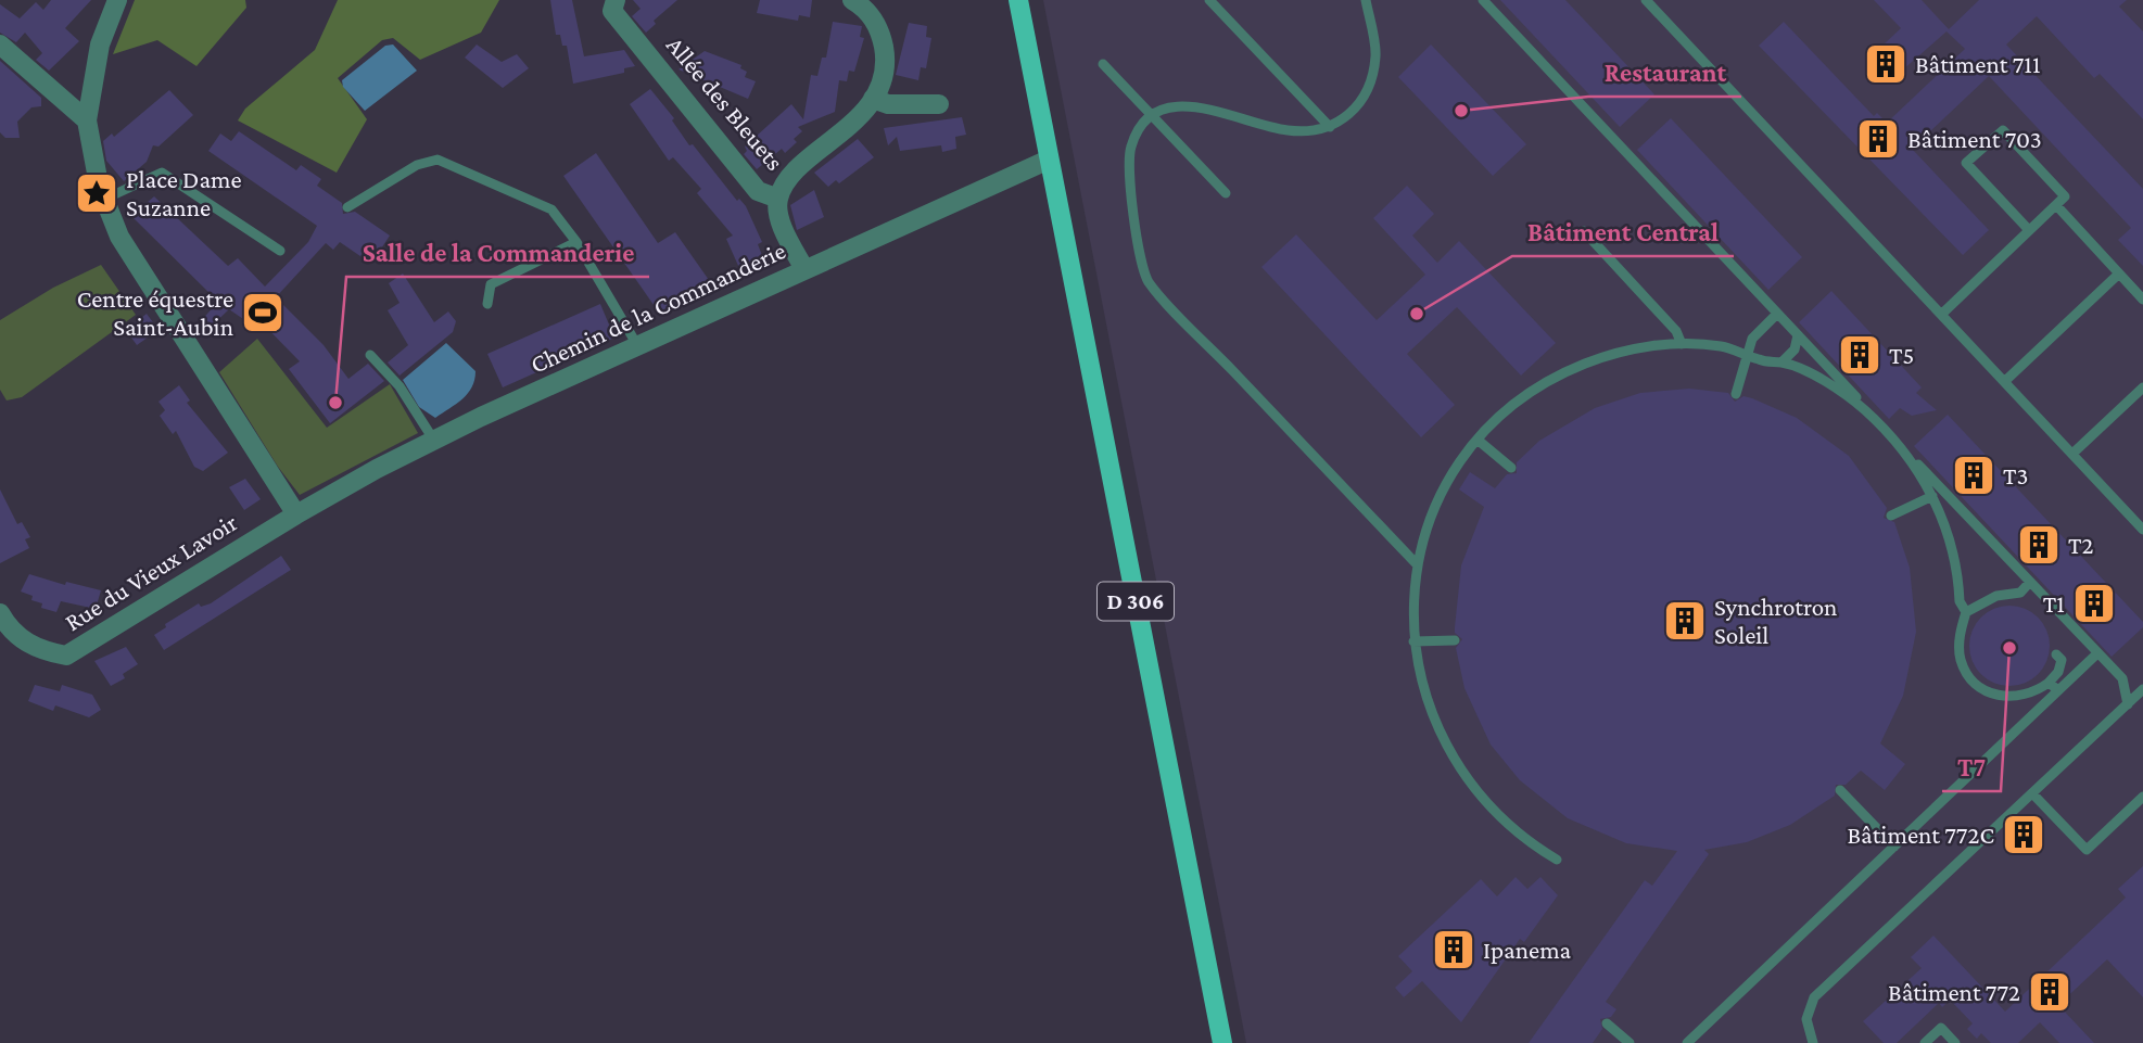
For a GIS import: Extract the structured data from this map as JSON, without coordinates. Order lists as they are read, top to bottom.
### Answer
{
  "streets": {
    "main road": ["D 306"],
    "street": ["Allée des Bleuets", "Chemin de la Commanderie", "Rue du Vieux Lavoir"]
  },
  "crossings": [
    ["Chemin de la Commanderie", "Rue du Vieux Lavoir"],
    ["Chemin de la Commanderie", "D 306"]
  ],
  "places": {
    "building": [
      "Bâtiment 711",
      "Bâtiment 703",
      "T5",
      "T3",
      "T2",
      "T1",
      "Synchrotron Soleil",
      "Bâtiment 772C",
      "Ipanema",
      "Bâtiment 772"
    ],
    "other": [
      "Restaurant",
      "Bâtiment Central",
      "Salle de la Commanderie",
      "T7"
    ],
    "place": ["Place Dame Suzanne"],
    "sports": ["Centre équestre Saint-Aubin"]
  }
}
